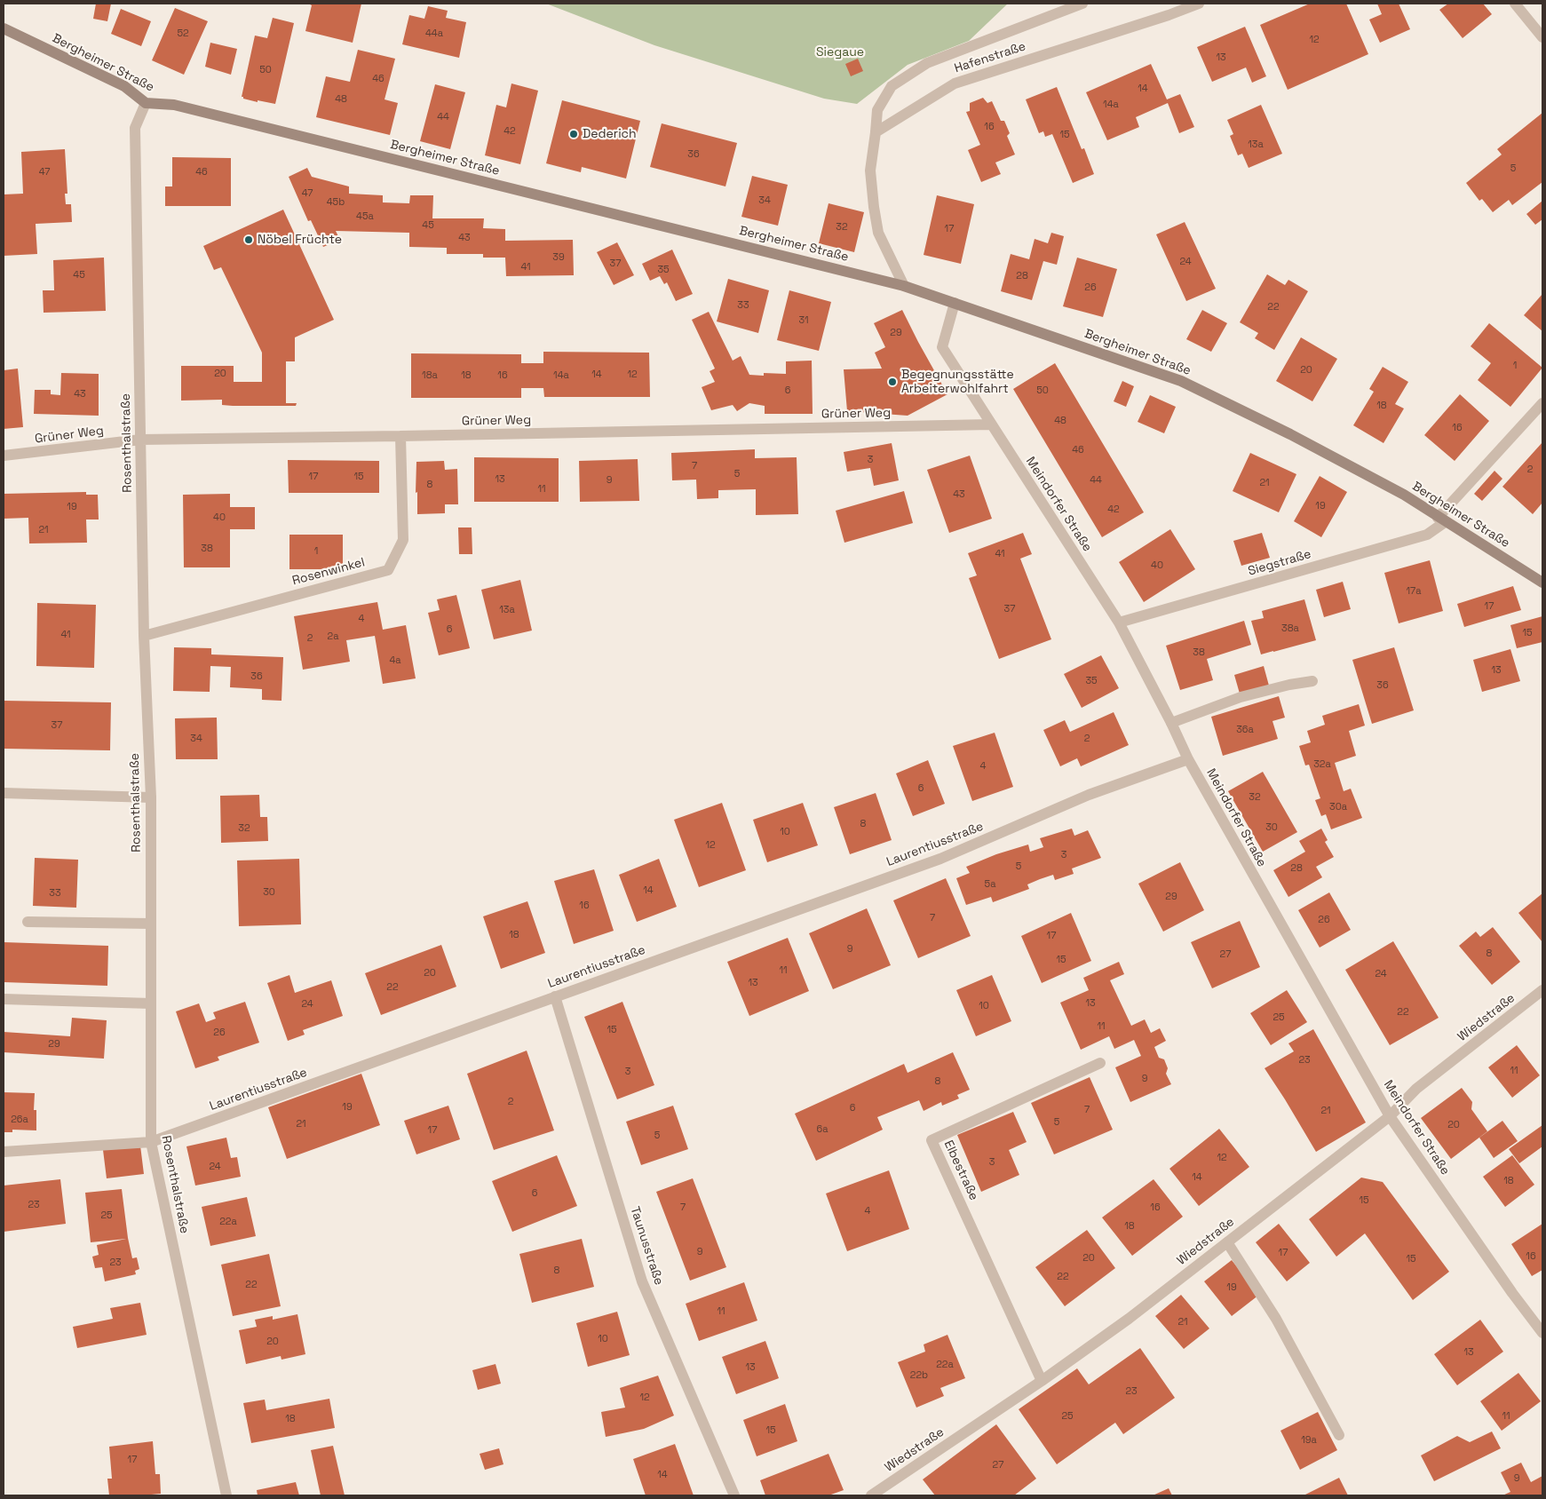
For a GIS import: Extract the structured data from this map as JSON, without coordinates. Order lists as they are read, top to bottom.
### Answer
{
  "streets": {
    "street": [
      "Hafenstraße",
      "Bergheimer Straße",
      "Grüner Weg",
      "Rosenthalstraße",
      "Meindorfer Straße",
      "Siegstraße",
      "Rosenwinkel",
      "Laurentiusstraße",
      "Wiedstraße",
      "Elbestraße",
      "Taunusstraße"
    ]
  },
  "crossings": [
    ["Bergheimer Straße", "Rosenthalstraße"],
    ["Bergheimer Straße", "Meindorfer Straße"],
    ["Bergheimer Straße", "Siegstraße"],
    ["Grüner Weg", "Rosenthalstraße"],
    ["Grüner Weg", "Meindorfer Straße"],
    ["Grüner Weg", "Rosenwinkel"],
    ["Rosenthalstraße", "Rosenwinkel"],
    ["Rosenthalstraße", "Laurentiusstraße"],
    ["Meindorfer Straße", "Siegstraße"],
    ["Meindorfer Straße", "Laurentiusstraße"],
    ["Meindorfer Straße", "Wiedstraße"],
    ["Laurentiusstraße", "Taunusstraße"],
    ["Wiedstraße", "Elbestraße"]
  ],
  "parks": ["Siegaue"],
  "places": ["Dederich", "Nöbel Früchte", "Begegnungsstätte Arbeiterwohlfahrt"],
  "house_numbers": [
    "52",
    "44a",
    "12",
    "13",
    "50",
    "46",
    "14",
    "48",
    "14a",
    "44",
    "16",
    "42",
    "15",
    "13a",
    "36",
    "5",
    "47",
    "46",
    "47",
    "34",
    "45b",
    "45a",
    "45",
    "32",
    "17",
    "43",
    "39",
    "24",
    "37",
    "41",
    "35",
    "45",
    "28",
    "26",
    "33",
    "22",
    "31",
    "29",
    "1",
    "20",
    "20",
    "14",
    "12",
    "18a",
    "18",
    "16",
    "14a",
    "6",
    "50",
    "43",
    "18",
    "48",
    "16",
    "46",
    "3",
    "7",
    "2",
    "5",
    "17",
    "15",
    "13",
    "9",
    "44",
    "21",
    "8",
    "11",
    "43",
    "19",
    "19",
    "42",
    "40",
    "21",
    "38",
    "1",
    "41",
    "40",
    "17a",
    "17",
    "37",
    "13a",
    "4",
    "38a",
    "6",
    "15",
    "41",
    "2a",
    "2",
    "38",
    "4a",
    "13",
    "36",
    "35",
    "36",
    "37",
    "36a",
    "34",
    "2",
    "32a",
    "4",
    "6",
    "32",
    "30a",
    "8",
    "30",
    "32",
    "10",
    "12",
    "3",
    "5",
    "28",
    "5a",
    "14",
    "30",
    "33",
    "29",
    "16",
    "7",
    "26",
    "18",
    "17",
    "9",
    "8",
    "27",
    "15",
    "11",
    "20",
    "24",
    "13",
    "22",
    "13",
    "24",
    "10",
    "22",
    "25",
    "11",
    "15",
    "26",
    "29",
    "23",
    "11",
    "3",
    "9",
    "8",
    "2",
    "19",
    "6",
    "7",
    "21",
    "26a",
    "5",
    "21",
    "20",
    "6a",
    "17",
    "5",
    "12",
    "3",
    "24",
    "14",
    "18",
    "6",
    "15",
    "23",
    "7",
    "16",
    "4",
    "25",
    "22a",
    "18",
    "9",
    "17",
    "16",
    "20",
    "15",
    "23",
    "8",
    "22",
    "22",
    "19",
    "11",
    "21",
    "10",
    "20",
    "13",
    "22a",
    "13",
    "22b",
    "23",
    "12",
    "25",
    "11",
    "18",
    "15",
    "19a",
    "17",
    "27",
    "14",
    "9"
  ]
}
